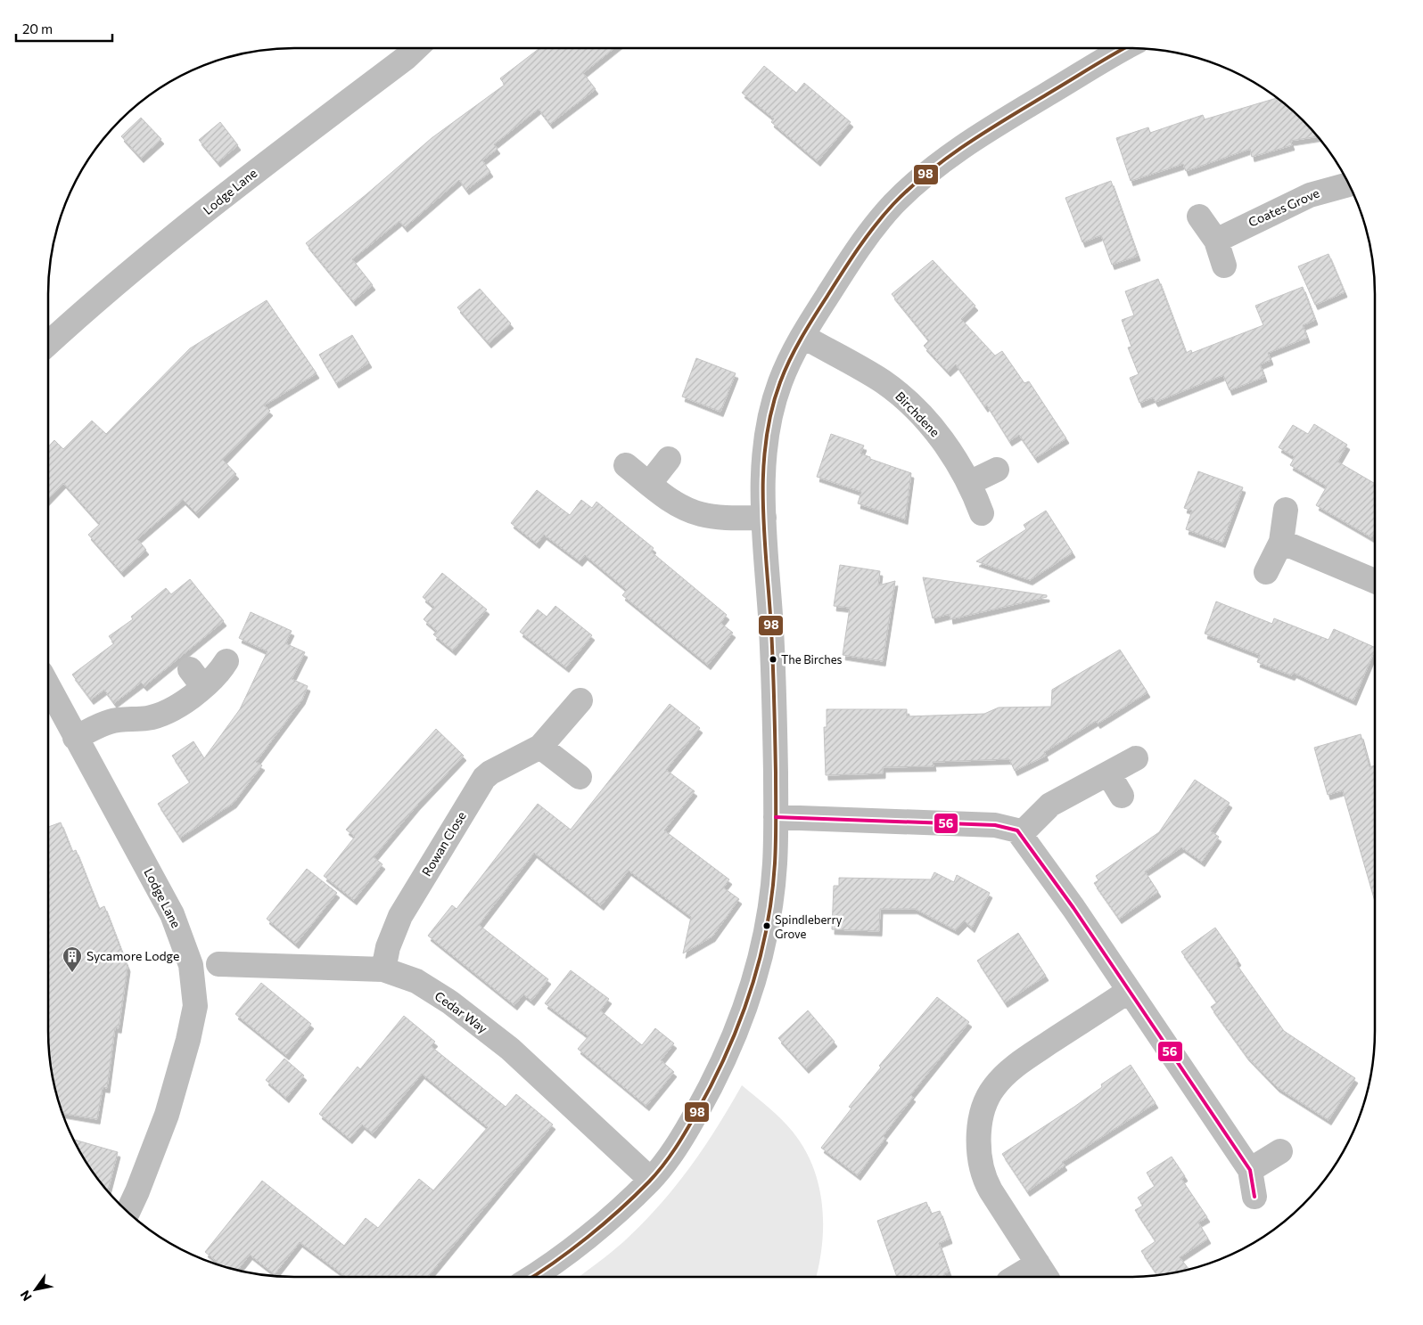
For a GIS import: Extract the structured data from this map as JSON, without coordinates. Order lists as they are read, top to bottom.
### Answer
{
  "streets": {
    "street": [
      "Lodge Lane",
      "Coates Grove",
      "Birchdene",
      "Rowan Close",
      "Cedar Way"
    ]
  },
  "crossings": [
    ["Rowan Close", "Cedar Way"]
  ],
  "places": {
    "other": ["The Birches", "Spindleberry Grove"],
    "building": ["Sycamore Lodge"]
  },
  "lines": ["transit line 98", "transit line 56"],
  "scale_bar": "20 m",
  "north": "bottom left"
}
